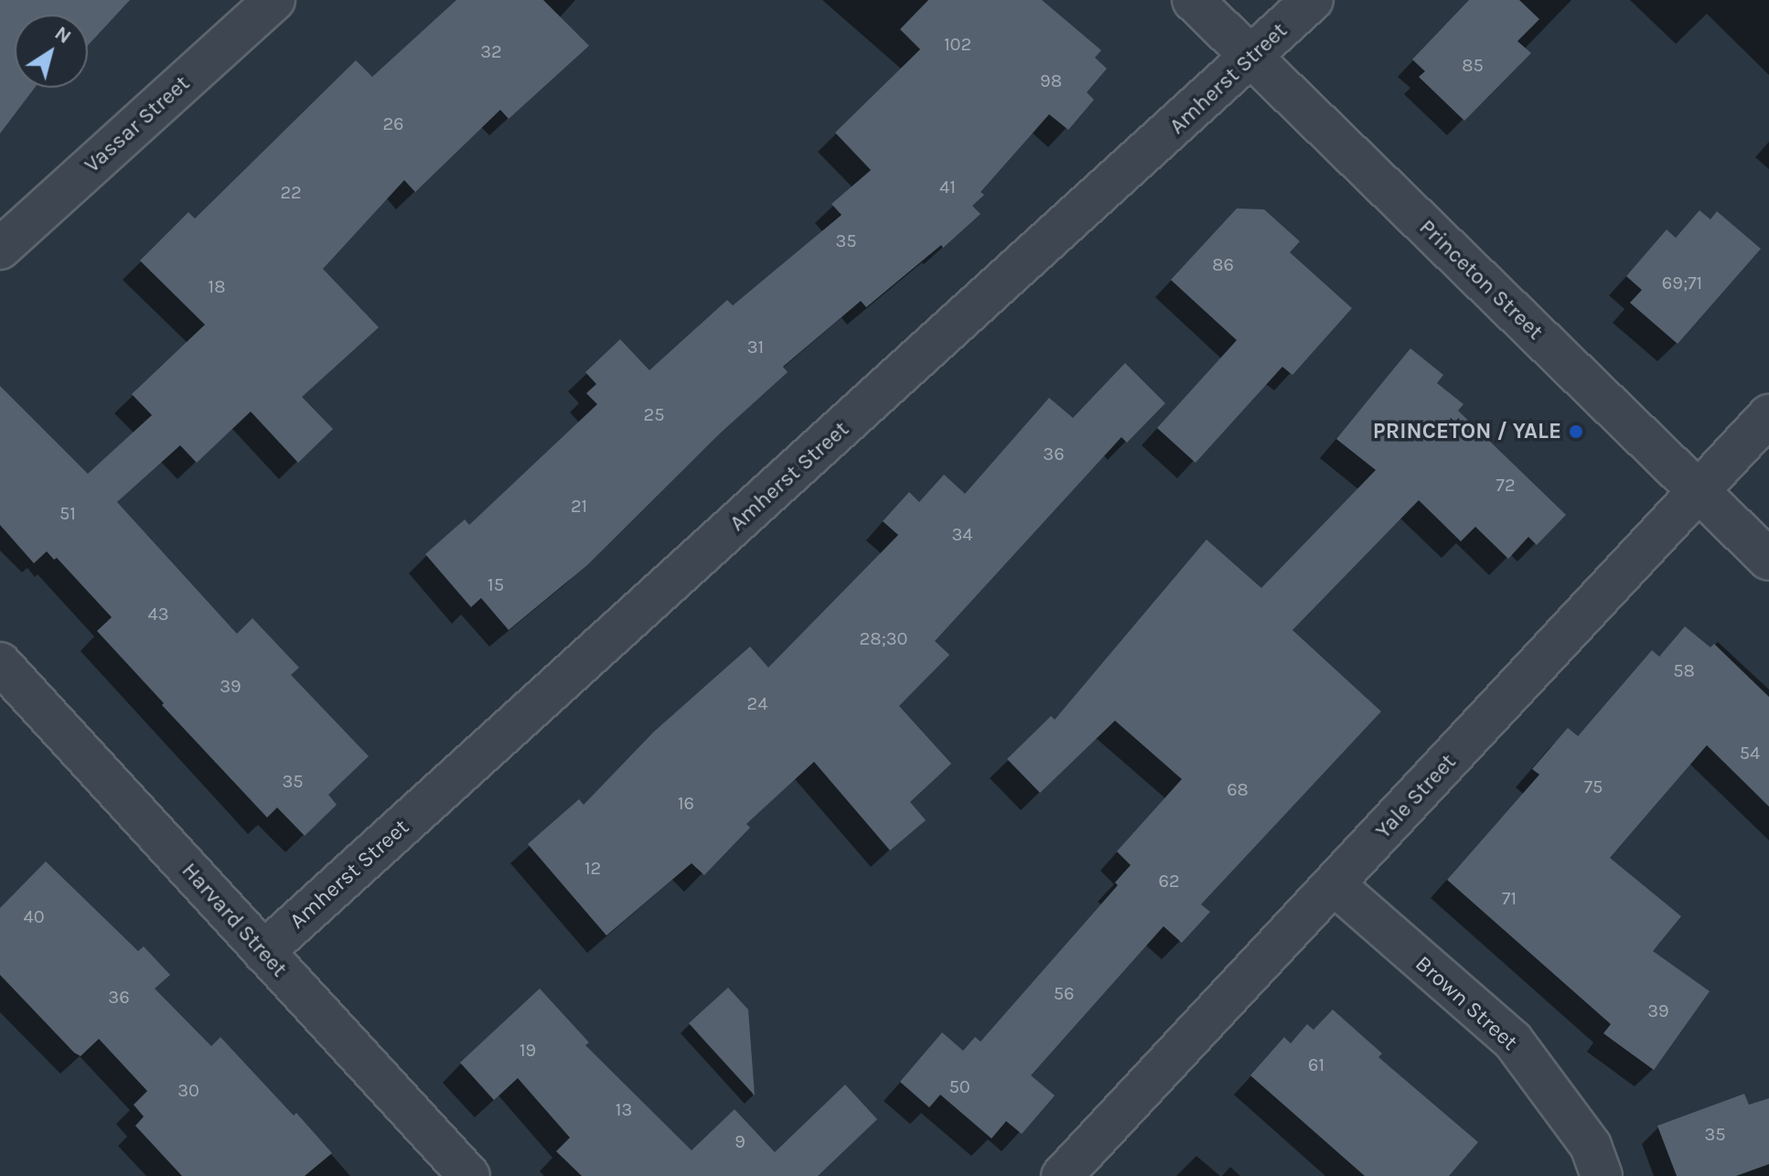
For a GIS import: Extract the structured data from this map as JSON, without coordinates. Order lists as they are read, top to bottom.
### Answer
{
  "streets": {
    "street": [
      "Amherst Street",
      "Vassar Street",
      "Princeton Street",
      "Yale Street",
      "Harvard Street",
      "Brown Street"
    ]
  },
  "crossings": [
    ["Amherst Street", "Princeton Street"],
    ["Amherst Street", "Harvard Street"],
    ["Princeton Street", "Yale Street"],
    ["Yale Street", "Brown Street"]
  ],
  "places": ["PRINCETON / YALE"],
  "house_numbers": [
    "102",
    "32",
    "85",
    "98",
    "26",
    "41",
    "22",
    "35",
    "86",
    "69;71",
    "18",
    "31",
    "25",
    "36",
    "72",
    "21",
    "51",
    "34",
    "15",
    "43",
    "28;30",
    "58",
    "39",
    "24",
    "54",
    "35",
    "75",
    "68",
    "16",
    "12",
    "62",
    "71",
    "40",
    "56",
    "36",
    "39",
    "19",
    "61",
    "50",
    "30",
    "13",
    "35",
    "9"
  ],
  "north": "top right"
}
